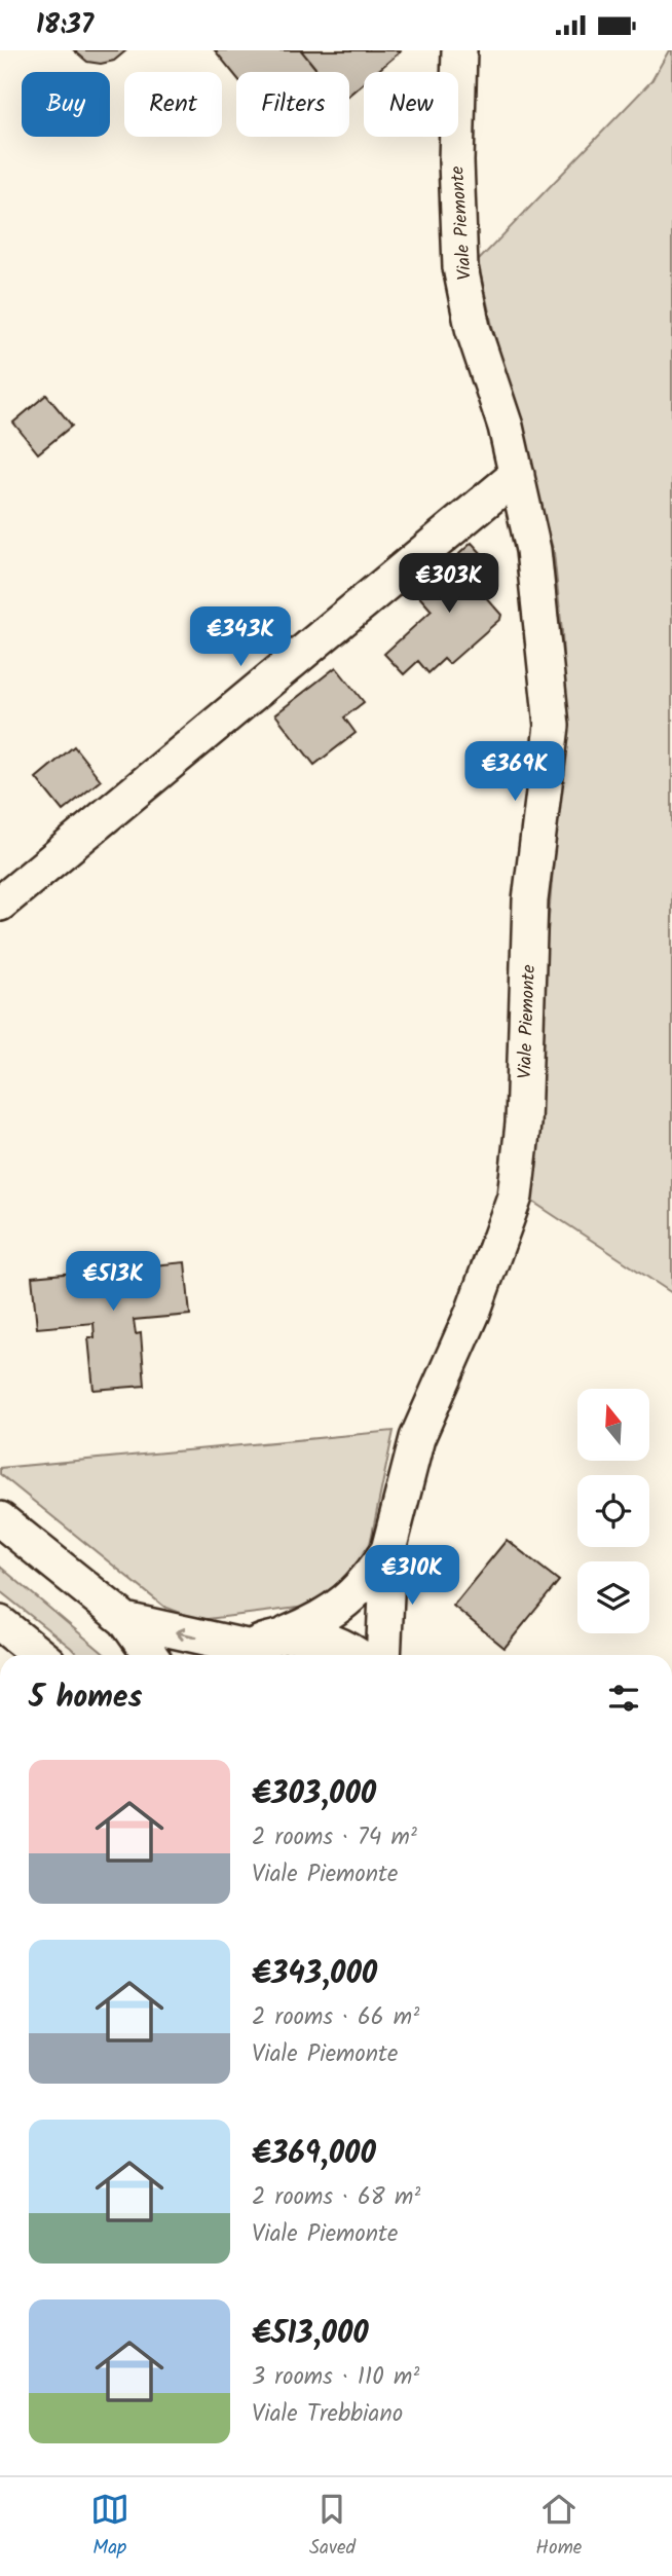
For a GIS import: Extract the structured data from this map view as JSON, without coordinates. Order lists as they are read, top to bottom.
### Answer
{
  "streets": {
    "street": ["Viale Piemonte"]
  },
  "north": "top",
  "page": {
    "status": "18:37",
    "chip": [
      "Buy",
      "Rent",
      "Filters",
      "New"
    ],
    "price": [
      "€303K",
      "€343K",
      "€369K",
      "€513K",
      "€310K"
    ],
    "heading": "5 homes",
    "list": [
      {
        "name": "€303,000",
        "note": "2 rooms · 74 m² · Viale Piemonte"
      },
      {
        "name": "€343,000",
        "note": "2 rooms · 66 m² · Viale Piemonte"
      },
      {
        "name": "€369,000",
        "note": "2 rooms · 68 m² · Viale Piemonte"
      },
      {
        "name": "€513,000",
        "note": "3 rooms · 110 m² · Viale Trebbiano"
      }
    ],
    "tabs": ["Map", "Saved", "Home"]
  }
}
